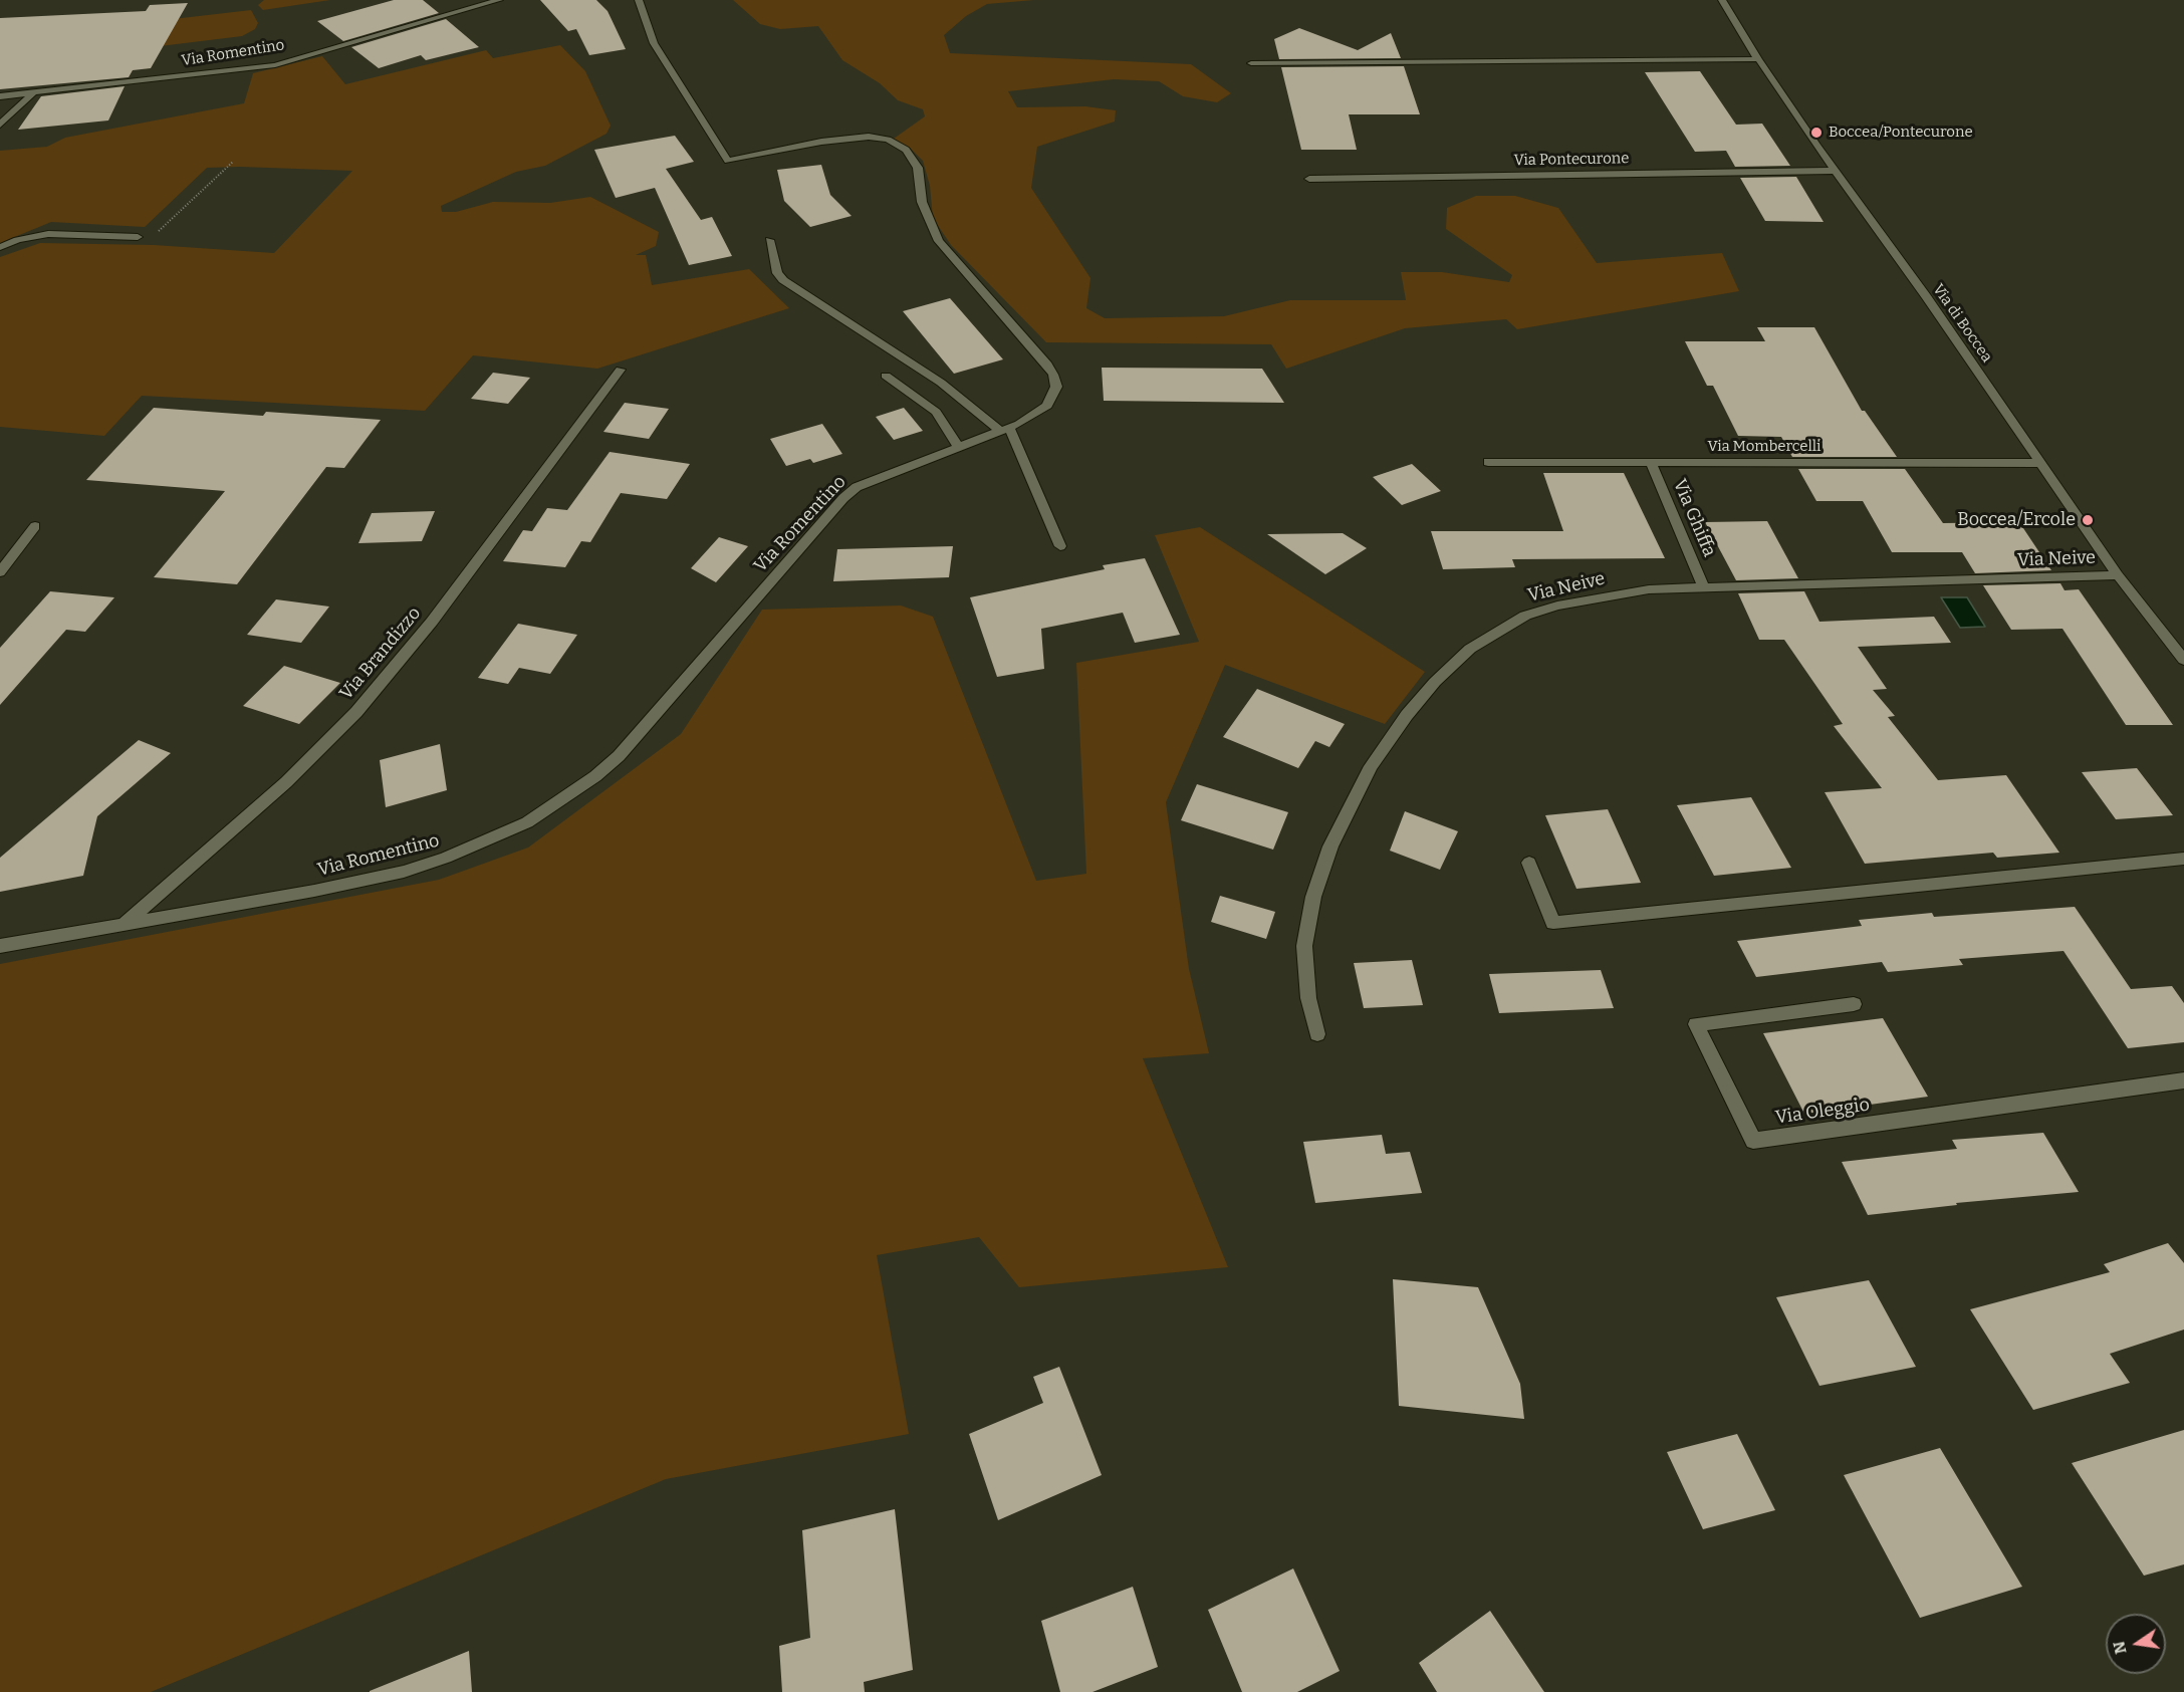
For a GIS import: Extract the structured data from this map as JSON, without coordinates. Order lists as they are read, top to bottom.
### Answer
{
  "streets": {
    "street": [
      "Via Romentino",
      "Via Pontecurone",
      "Via di Boccea",
      "Via Mombercelli",
      "Via Ghiffa",
      "Via Neive",
      "Via Brandizzo",
      "Via Oleggio"
    ]
  },
  "crossings": [
    ["Via Romentino", "Via Brandizzo"],
    ["Via Pontecurone", "Via di Boccea"],
    ["Via di Boccea", "Via Mombercelli"],
    ["Via di Boccea", "Via Neive"],
    ["Via Mombercelli", "Via Ghiffa"],
    ["Via Ghiffa", "Via Neive"]
  ],
  "places": ["Boccea/Pontecurone", "Boccea/Ercole"],
  "north": "left"
}
